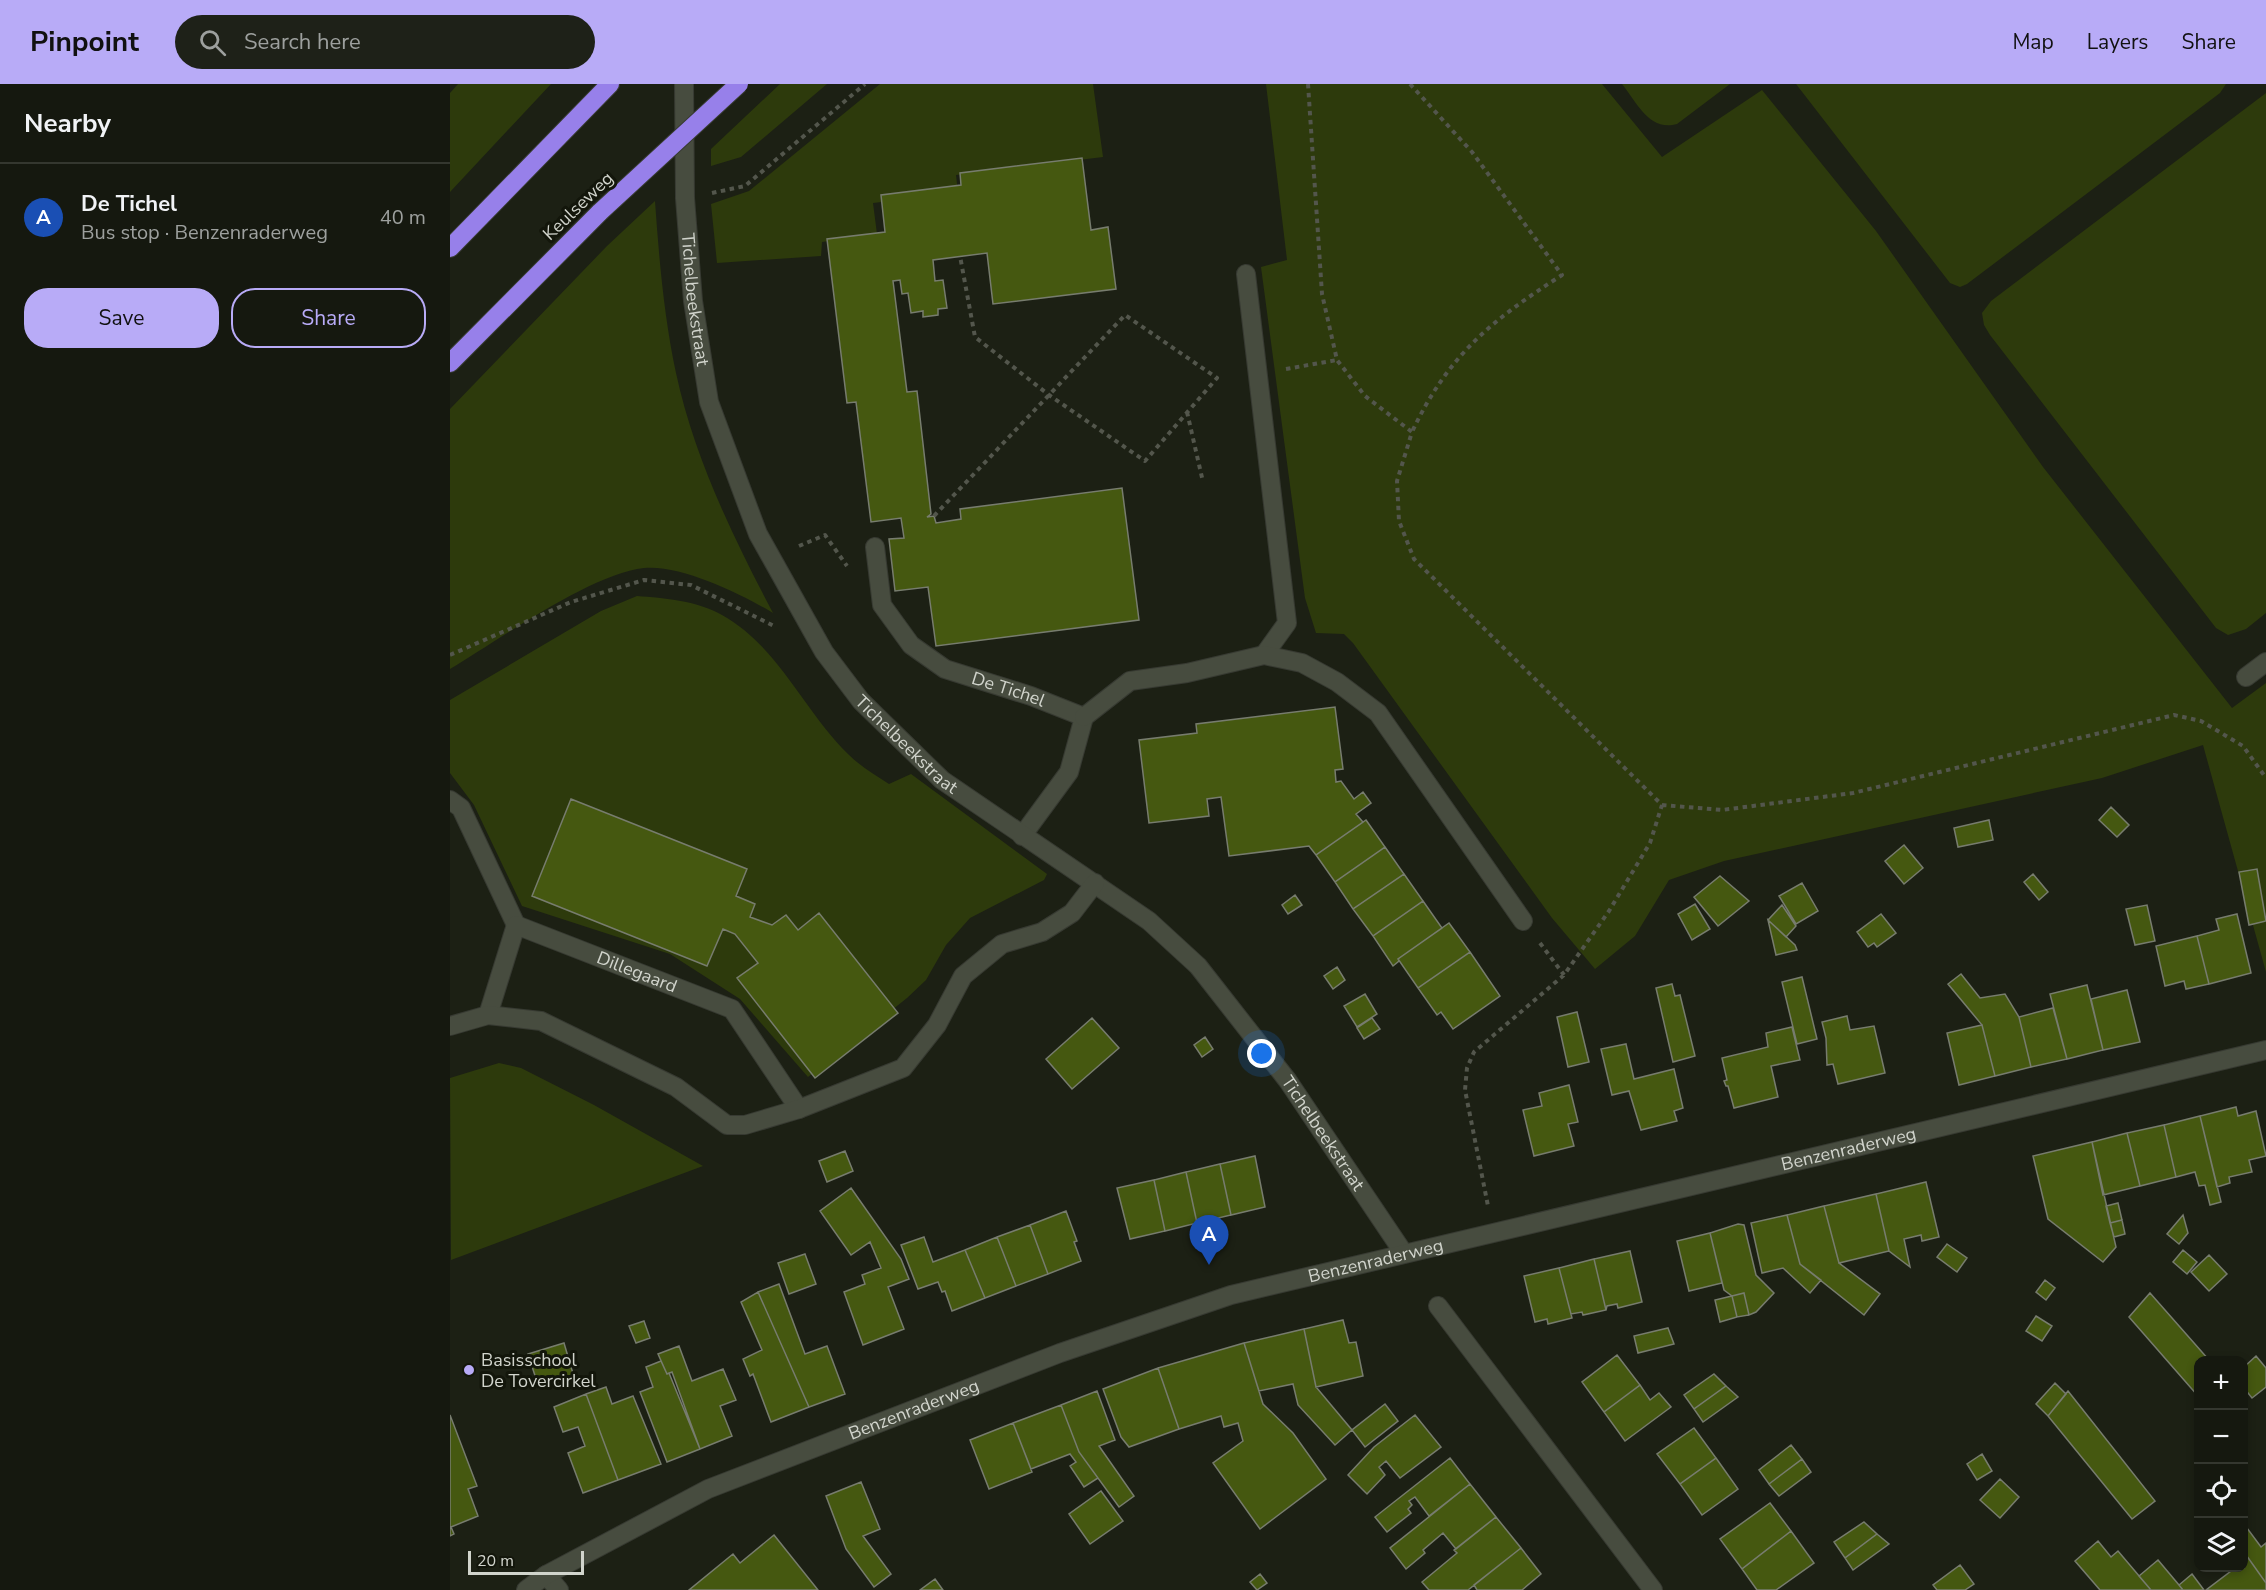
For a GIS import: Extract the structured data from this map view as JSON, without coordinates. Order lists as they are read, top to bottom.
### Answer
{
  "streets": {
    "highway": ["Keulseweg"],
    "street": [
      "Tichelbeekstraat",
      "De Tichel",
      "Dillegaard",
      "Benzenraderweg"
    ]
  },
  "crossings": [
    ["Tichelbeekstraat", "Benzenraderweg"]
  ],
  "places": ["Basisschool De Tovercirkel"],
  "scale_bar": "20 m",
  "page": {
    "header": "Pinpoint",
    "search": "Search here",
    "nav": ["Map", "Layers", "Share"],
    "heading": "Nearby",
    "list": [
      {
        "mark": "A",
        "name": "De Tichel",
        "note": "Bus stop · Benzenraderweg",
        "value": "40 m"
      }
    ],
    "buttons": ["Save", "Share"],
    "pins": "A",
    "map_buttons": ["+", "−"],
    "scale": "20 m"
  }
}
